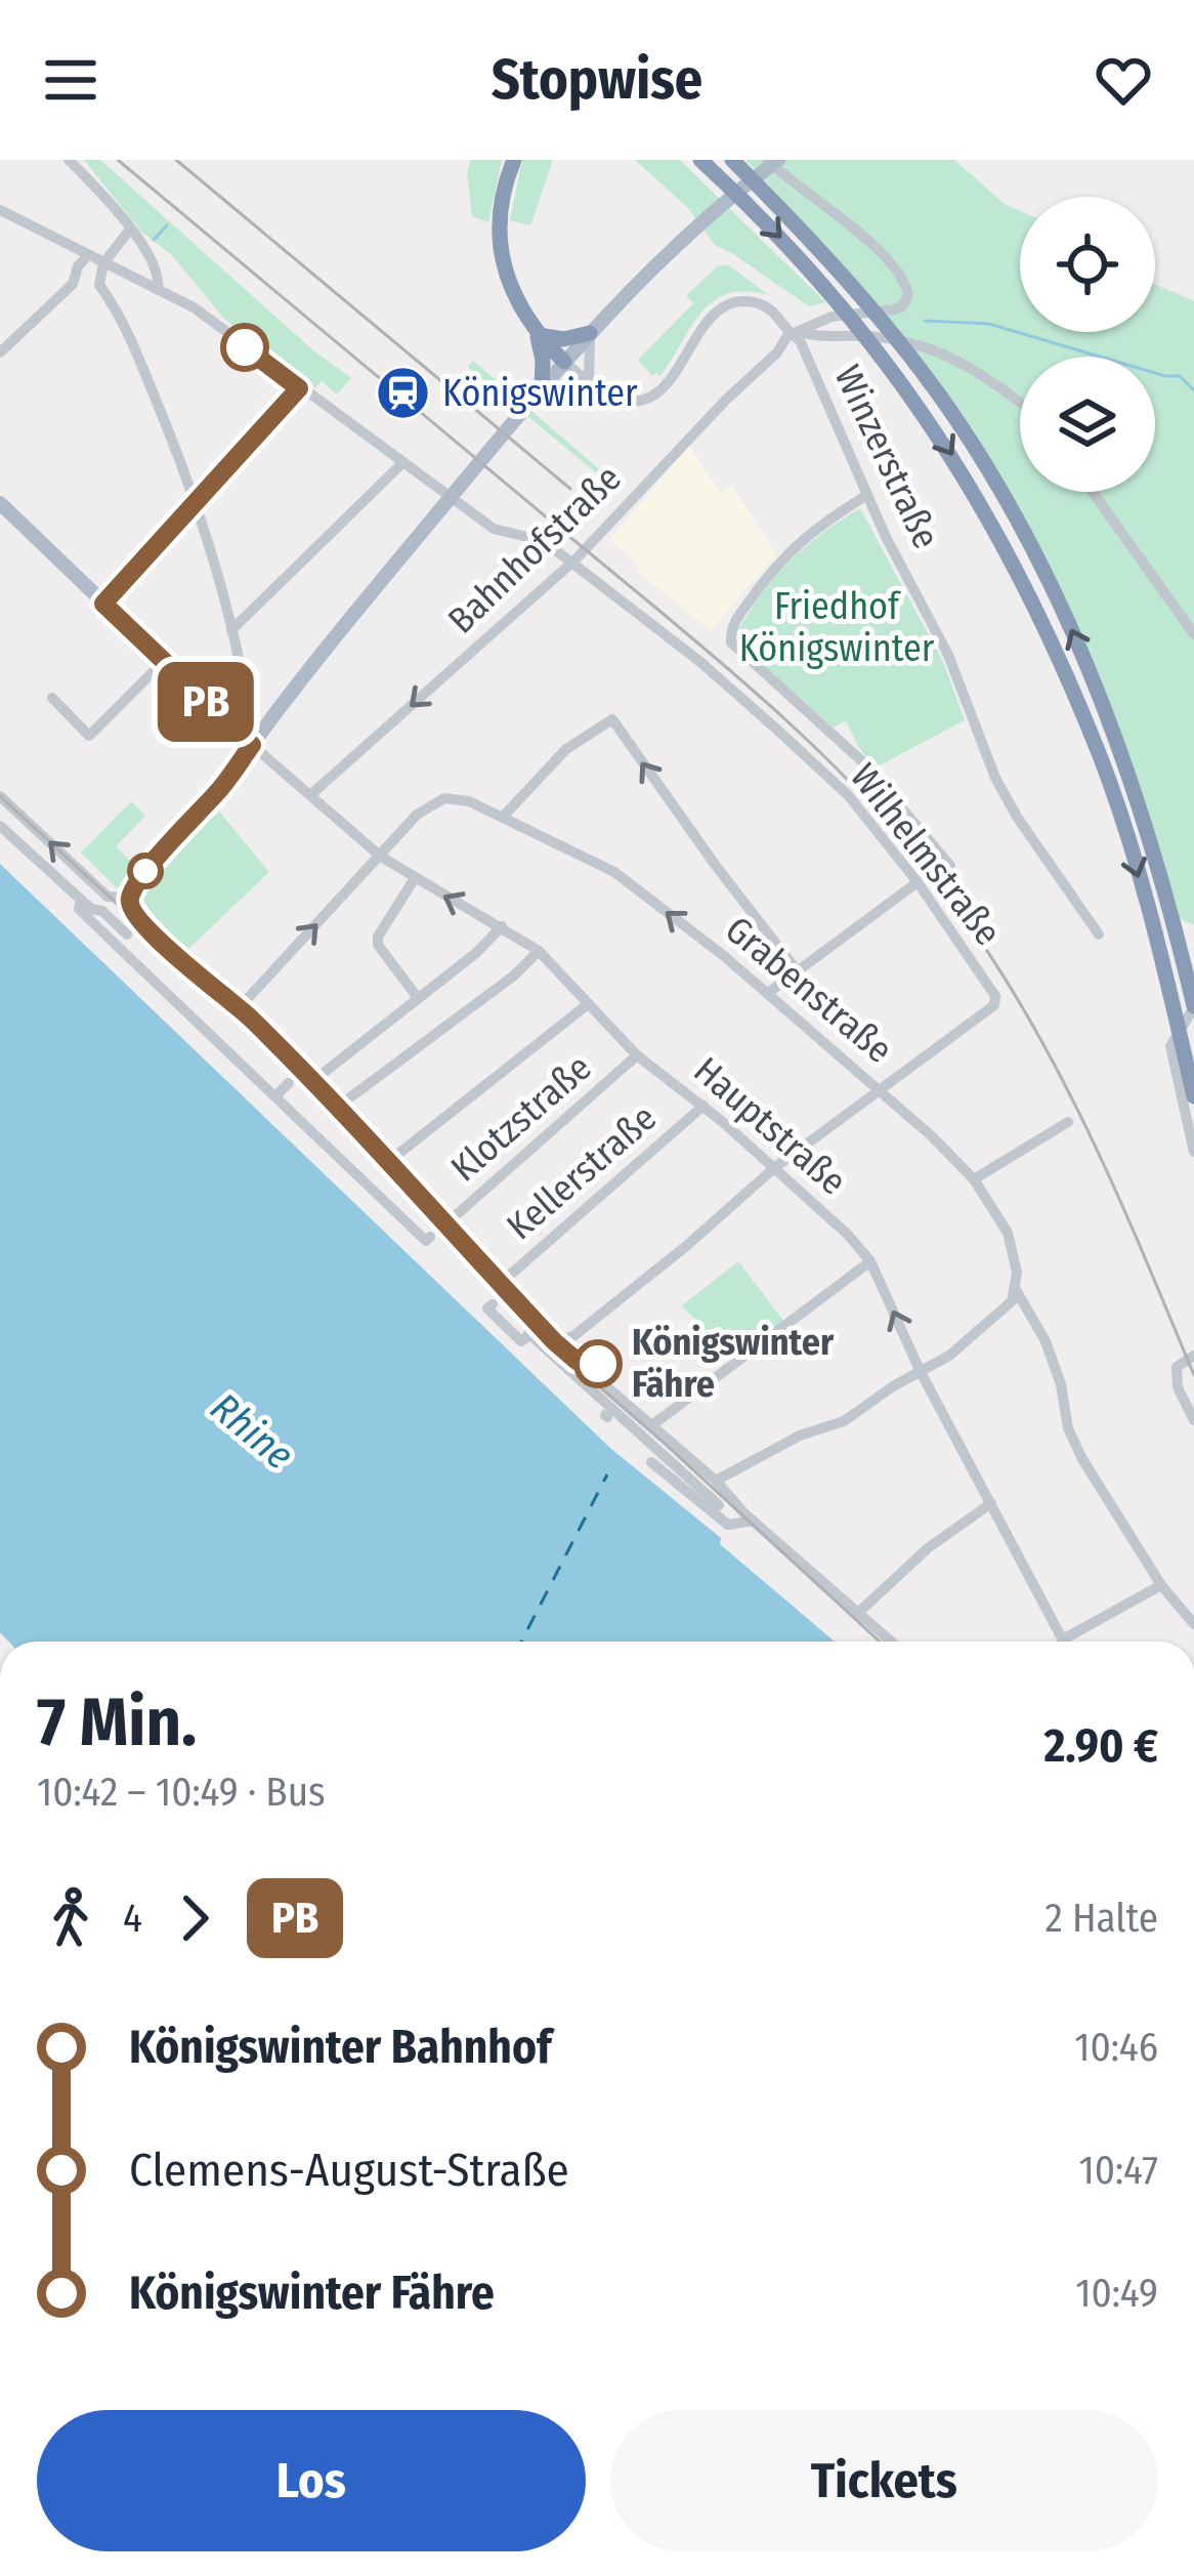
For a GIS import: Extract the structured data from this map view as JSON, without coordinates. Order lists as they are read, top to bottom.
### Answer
{
  "streets": {
    "main road": ["Hauptstraße"],
    "street": [
      "Winzerstraße",
      "Bahnhofstraße",
      "Wilhelmstraße",
      "Grabenstraße",
      "Klotzstraße",
      "Kellerstraße"
    ]
  },
  "crossings": [
    ["Winzerstraße", "Bahnhofstraße"],
    ["Bahnhofstraße", "Wilhelmstraße"],
    ["Bahnhofstraße", "Hauptstraße"],
    ["Wilhelmstraße", "Grabenstraße"],
    ["Grabenstraße", "Hauptstraße"],
    ["Klotzstraße", "Hauptstraße"],
    ["Hauptstraße", "Kellerstraße"]
  ],
  "one_way": ["Bahnhofstraße"],
  "water": ["Rhine"],
  "parks": ["Friedhof Königswinter"],
  "places": {
    "station": ["Königswinter"],
    "other": ["Königswinter Fähre"]
  },
  "lines": ["bus line PB"],
  "page": {
    "header": "Stopwise",
    "on_map": "PB",
    "heading": ["7 Min.", "10:42 – 10:49 · Bus", "2.90 €"],
    "legs": ["4", "PB", "2 Halte"],
    "list": [
      {
        "name": "Königswinter Bahnhof",
        "value": "10:46"
      },
      {
        "name": "Clemens-August-Straße",
        "value": "10:47"
      },
      {
        "name": "Königswinter Fähre",
        "value": "10:49"
      }
    ],
    "buttons": ["Los", "Tickets"]
  }
}
